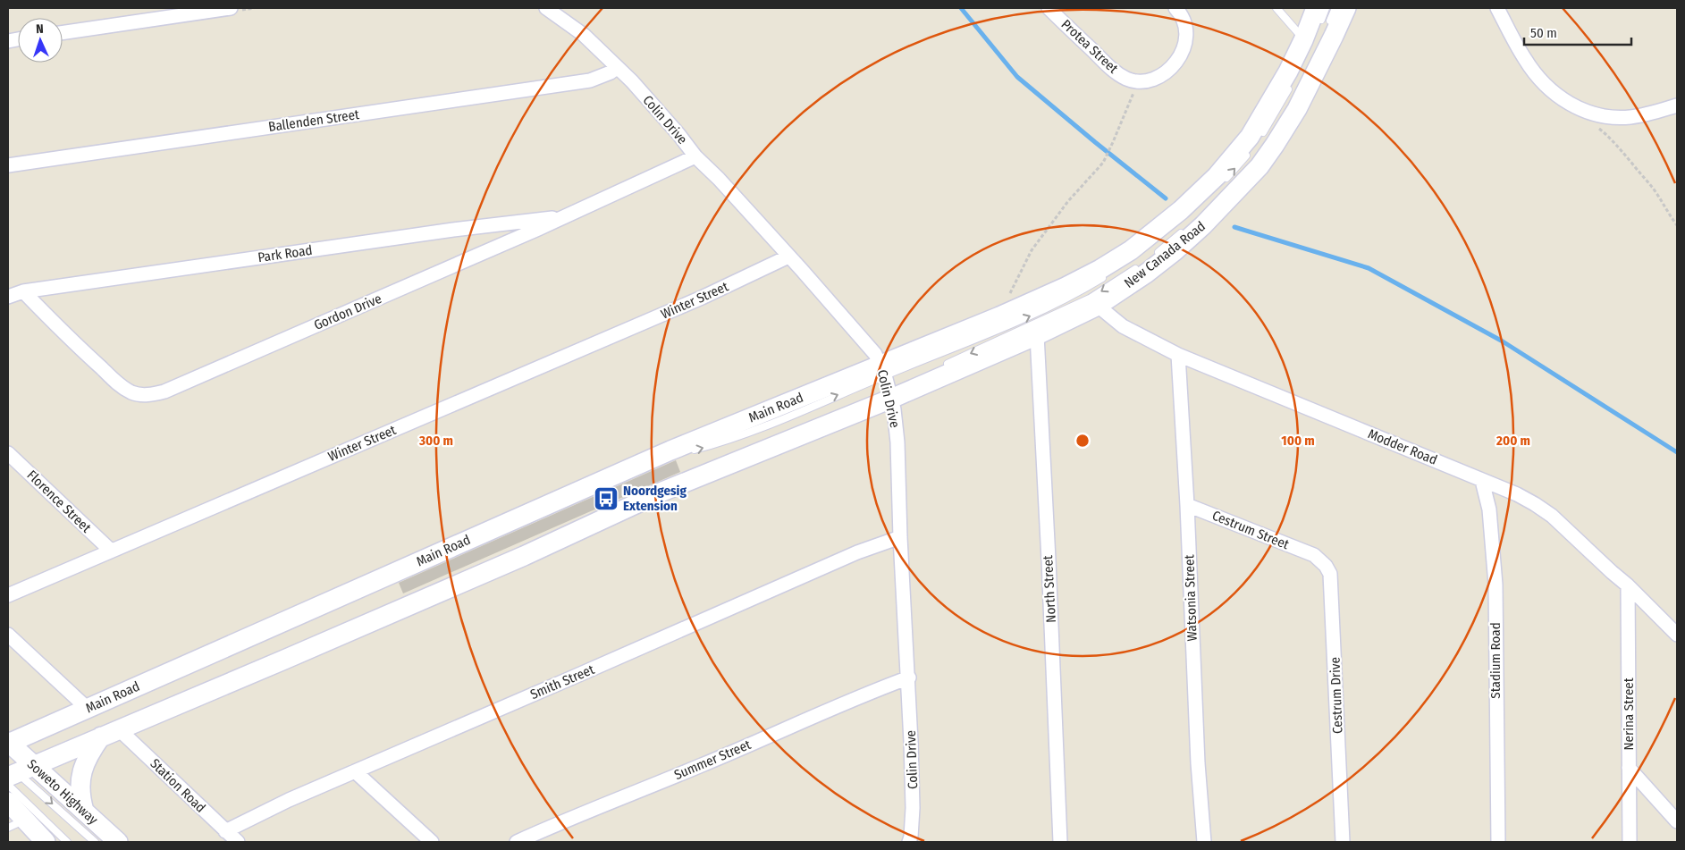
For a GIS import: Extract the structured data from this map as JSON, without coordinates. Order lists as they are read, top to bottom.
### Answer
{
  "streets": {
    "main road": ["New Canada Road", "Main Road", "Soweto Highway"],
    "street": [
      "Protea Street",
      "Colin Drive",
      "Ballenden Street",
      "Park Road",
      "Winter Street",
      "Gordon Drive",
      "Modder Road",
      "Florence Street",
      "Cestrum Street",
      "North Street",
      "Watsonia Street",
      "Stadium Road",
      "Smith Street",
      "Cestrum Drive",
      "Nerina Street",
      "Summer Street",
      "Station Road"
    ]
  },
  "crossings": [
    ["Colin Drive", "Ballenden Street"],
    ["Colin Drive", "New Canada Road"],
    ["Colin Drive", "Winter Street"],
    ["Colin Drive", "Gordon Drive"],
    ["Colin Drive", "Main Road"],
    ["Colin Drive", "Smith Street"],
    ["Colin Drive", "Summer Street"],
    ["Park Road", "Gordon Drive"],
    ["New Canada Road", "Main Road"],
    ["New Canada Road", "Modder Road"],
    ["New Canada Road", "North Street"],
    ["Winter Street", "Florence Street"],
    ["Main Road", "Soweto Highway"],
    ["Modder Road", "Watsonia Street"],
    ["Modder Road", "Stadium Road"],
    ["Modder Road", "Nerina Street"],
    ["Cestrum Street", "Watsonia Street"],
    ["Cestrum Street", "Cestrum Drive"],
    ["Smith Street", "Station Road"]
  ],
  "places": {
    "bus stop": ["Noordgesig Extension"]
  },
  "scale_bar": "50 m",
  "north": "top",
  "rings": ["100 m", "200 m", "300 m"]
}
